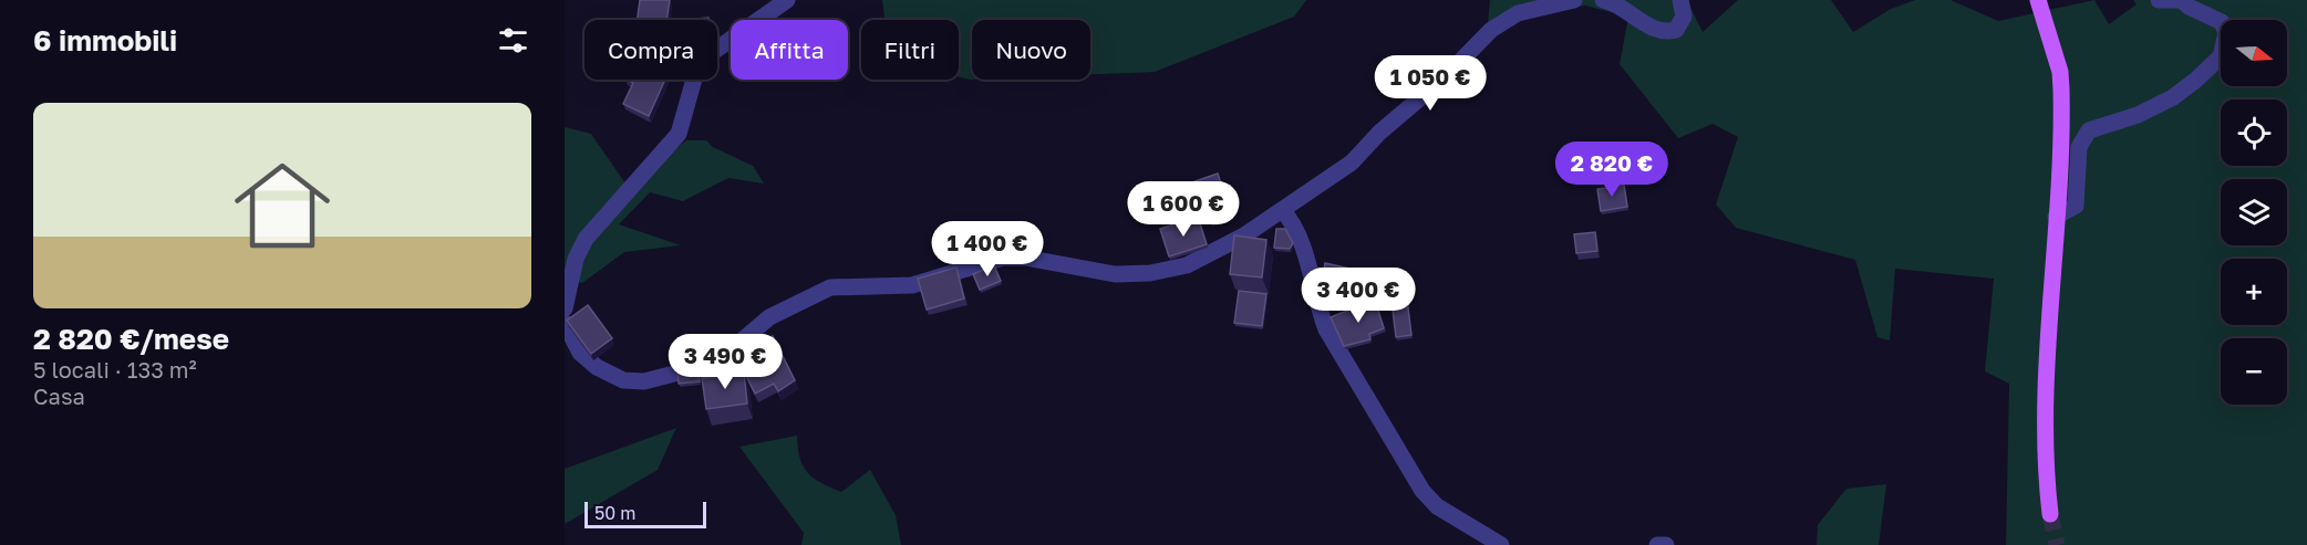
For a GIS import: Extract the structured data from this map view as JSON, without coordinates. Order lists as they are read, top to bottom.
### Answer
{
  "scale_bar": "50 m",
  "north": "right",
  "page": {
    "heading": "6 immobili",
    "map_buttons": ["+", "−"],
    "chip": [
      "Compra",
      "Affitta",
      "Filtri",
      "Nuovo"
    ],
    "price": [
      "1 050 €",
      "2 820 €",
      "1 600 €",
      "1 400 €",
      "3 400 €",
      "3 490 €"
    ],
    "list": [
      {
        "name": "2 820 €/mese",
        "note": "5 locali · 133 m² · Casa"
      }
    ],
    "scale": "50 m"
  }
}
